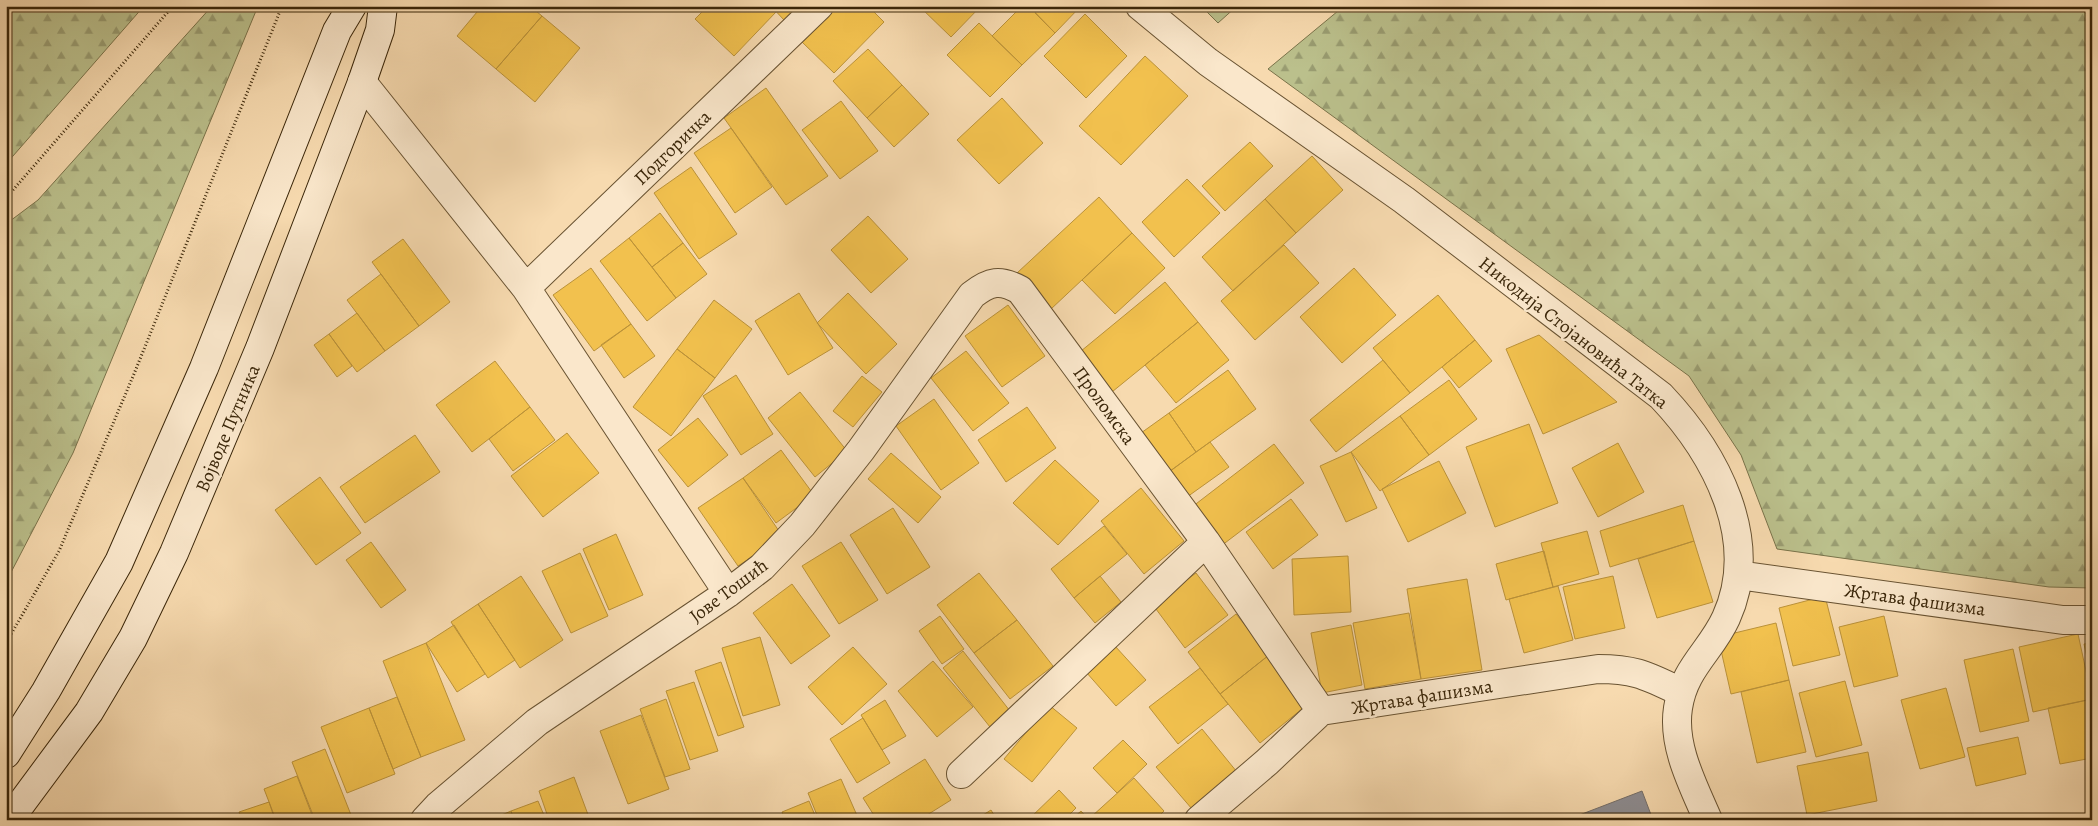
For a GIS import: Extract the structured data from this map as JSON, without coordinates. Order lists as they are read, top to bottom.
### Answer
{
  "streets": {
    "street": [
      "Подгоричка",
      "Никодија Стојановића Татка",
      "Проломска",
      "Војводе Путника",
      "Јове Тошић",
      "Жртава фашизма"
    ]
  },
  "crossings": [
    ["Никодија Стојановића Татка", "Жртава фашизма"],
    ["Проломска", "Јове Тошић"],
    ["Проломска", "Жртава фашизма"]
  ]
}
